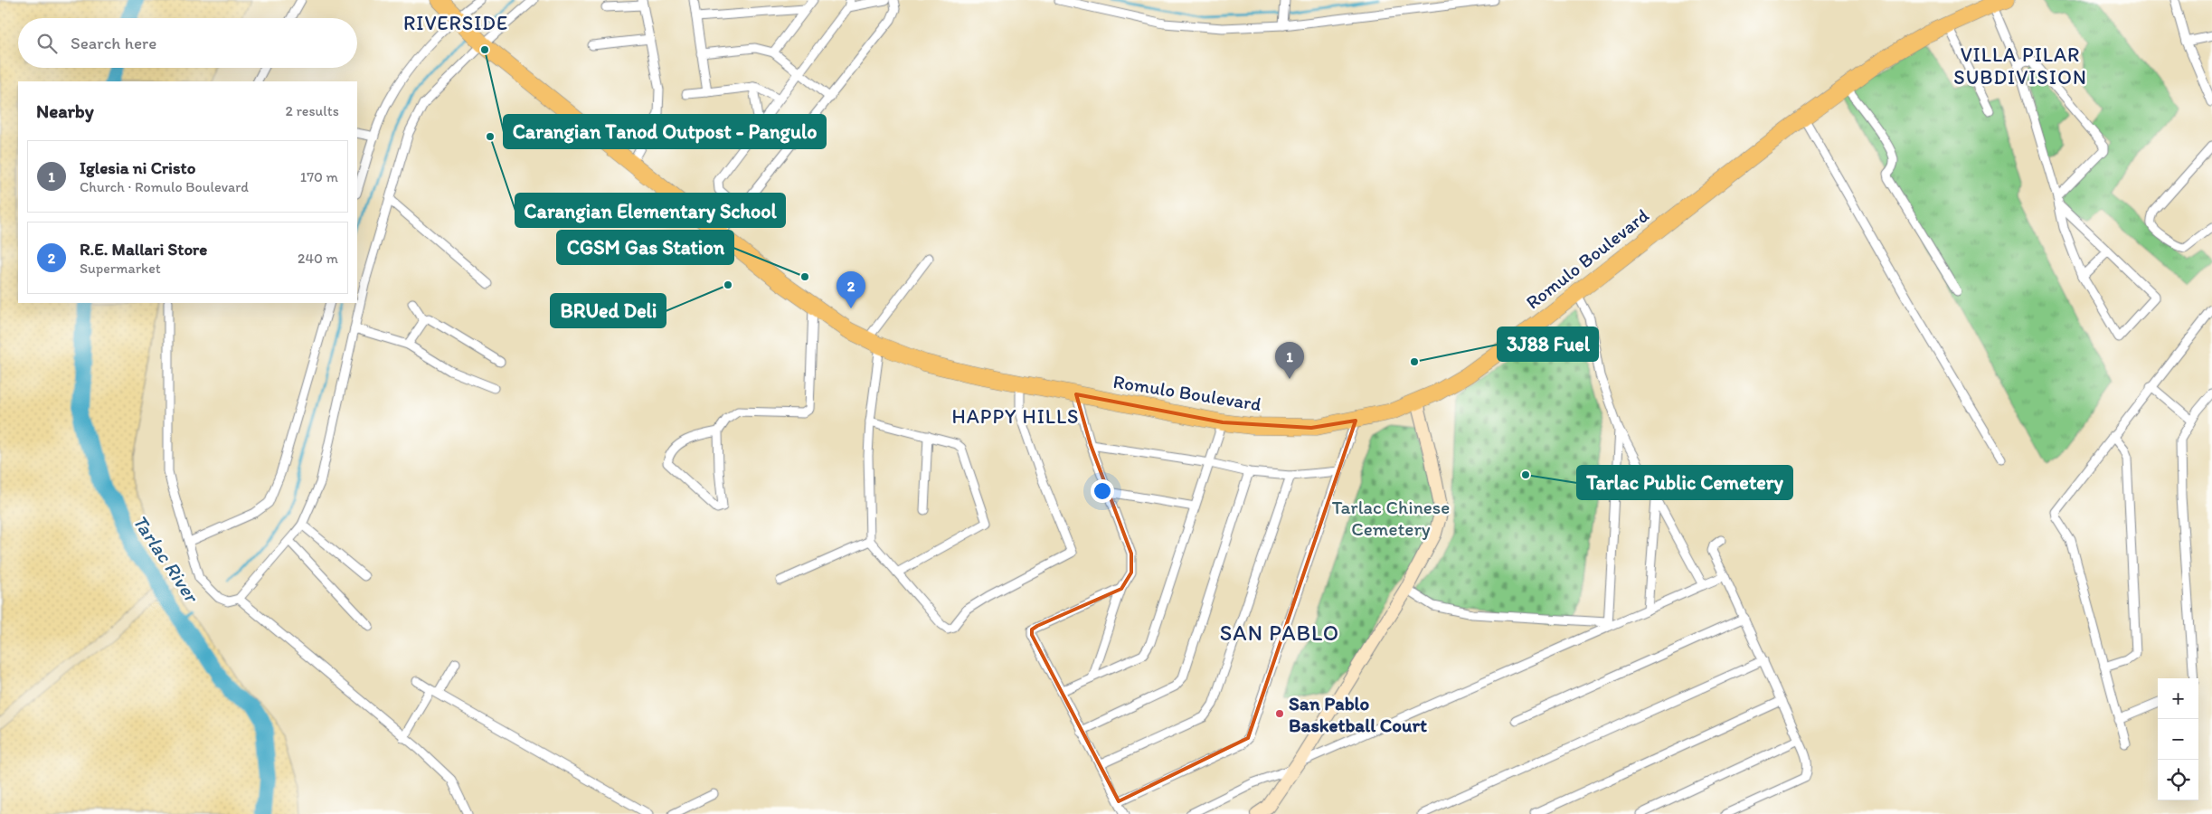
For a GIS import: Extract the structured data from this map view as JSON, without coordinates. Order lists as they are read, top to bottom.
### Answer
{
  "streets": {
    "highway": ["Romulo Boulevard"]
  },
  "districts": [
    "RIVERSIDE",
    "VILLA PILAR SUBDIVISION",
    "HAPPY HILLS",
    "SAN PABLO"
  ],
  "water": ["Tarlac River"],
  "parks": ["Tarlac Chinese Cemetery"],
  "places": [
    "Carangian Tanod Outpost - Pangulo",
    "Carangian Elementary School",
    "CGSM Gas Station",
    "BRUed Deli",
    "3J88 Fuel",
    "Tarlac Public Cemetery",
    "San Pablo Basketball Court"
  ],
  "page": {
    "search": "Search here",
    "heading": ["Nearby", "2 results"],
    "list": [
      {
        "mark": "1",
        "name": "Iglesia ni Cristo",
        "note": "Church · Romulo Boulevard",
        "value": "170 m"
      },
      {
        "mark": "2",
        "name": "R.E. Mallari Store",
        "note": "Supermarket",
        "value": "240 m"
      }
    ],
    "pins": ["2", "1"],
    "map_buttons": ["+", "−"]
  }
}
